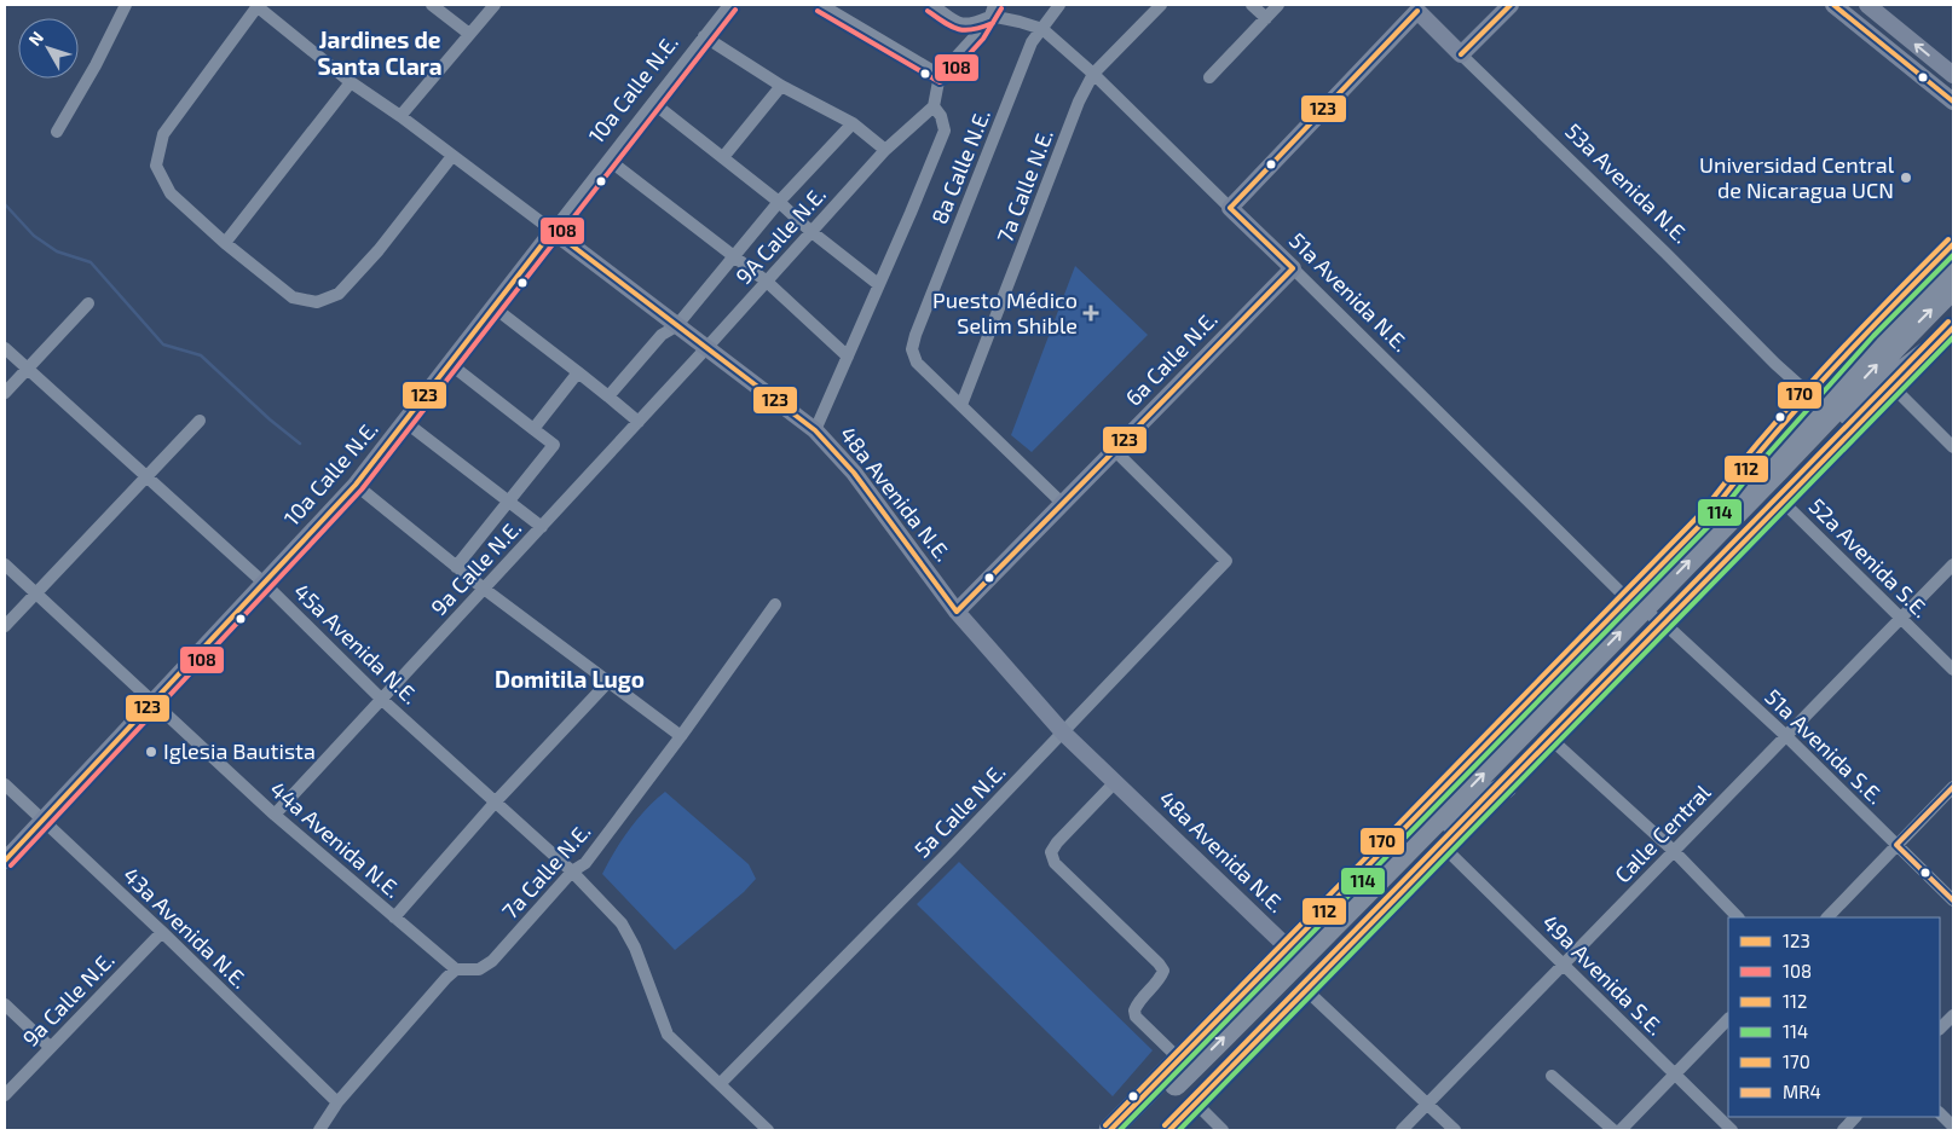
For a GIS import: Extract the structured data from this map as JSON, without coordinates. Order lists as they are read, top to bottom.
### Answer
{
  "streets": {
    "street": [
      "10a Calle N.E.",
      "8a Calle N.E.",
      "53a Avenida N.E.",
      "7a Calle N.E.",
      "9A Calle N.E.",
      "51a Avenida N.E.",
      "6a Calle N.E.",
      "48a Avenida N.E.",
      "52a Avenida S.E.",
      "9a Calle N.E.",
      "45a Avenida N.E.",
      "51a Avenida S.E.",
      "5a Calle N.E.",
      "Calle Central",
      "44a Avenida N.E.",
      "43a Avenida N.E.",
      "49a Avenida S.E."
    ]
  },
  "crossings": [
    ["10a Calle N.E.", "48a Avenida N.E."],
    ["10a Calle N.E.", "45a Avenida N.E."],
    ["10a Calle N.E.", "44a Avenida N.E."],
    ["10a Calle N.E.", "43a Avenida N.E."],
    ["8a Calle N.E.", "7a Calle N.E."],
    ["8a Calle N.E.", "51a Avenida N.E."],
    ["7a Calle N.E.", "51a Avenida N.E."],
    ["7a Calle N.E.", "45a Avenida N.E."],
    ["7a Calle N.E.", "44a Avenida N.E."],
    ["9A Calle N.E.", "48a Avenida N.E."],
    ["9A Calle N.E.", "9a Calle N.E."],
    ["51a Avenida N.E.", "6a Calle N.E."],
    ["51a Avenida N.E.", "51a Avenida S.E."],
    ["6a Calle N.E.", "48a Avenida N.E."],
    ["6a Calle N.E.", "5a Calle N.E."],
    ["48a Avenida N.E.", "9a Calle N.E."],
    ["48a Avenida N.E.", "5a Calle N.E."],
    ["52a Avenida S.E.", "Calle Central"],
    ["9a Calle N.E.", "45a Avenida N.E."],
    ["9a Calle N.E.", "44a Avenida N.E."],
    ["9a Calle N.E.", "43a Avenida N.E."],
    ["45a Avenida N.E.", "5a Calle N.E."],
    ["51a Avenida S.E.", "Calle Central"],
    ["Calle Central", "49a Avenida S.E."]
  ],
  "districts": ["Jardines de Santa Clara", "Domitila Lugo"],
  "places": {
    "other": ["Universidad Central de Nicaragua UCN", "Iglesia Bautista"],
    "health": ["Puesto Médico Selim Shible"]
  },
  "lines": [
    "transit line 123",
    "transit line 108",
    "transit line 170",
    "transit line 112",
    "transit line 114",
    "transit line MR4"
  ],
  "legend": [
    "123",
    "108",
    "112",
    "114",
    "170",
    "MR4"
  ],
  "north": "top left"
}
